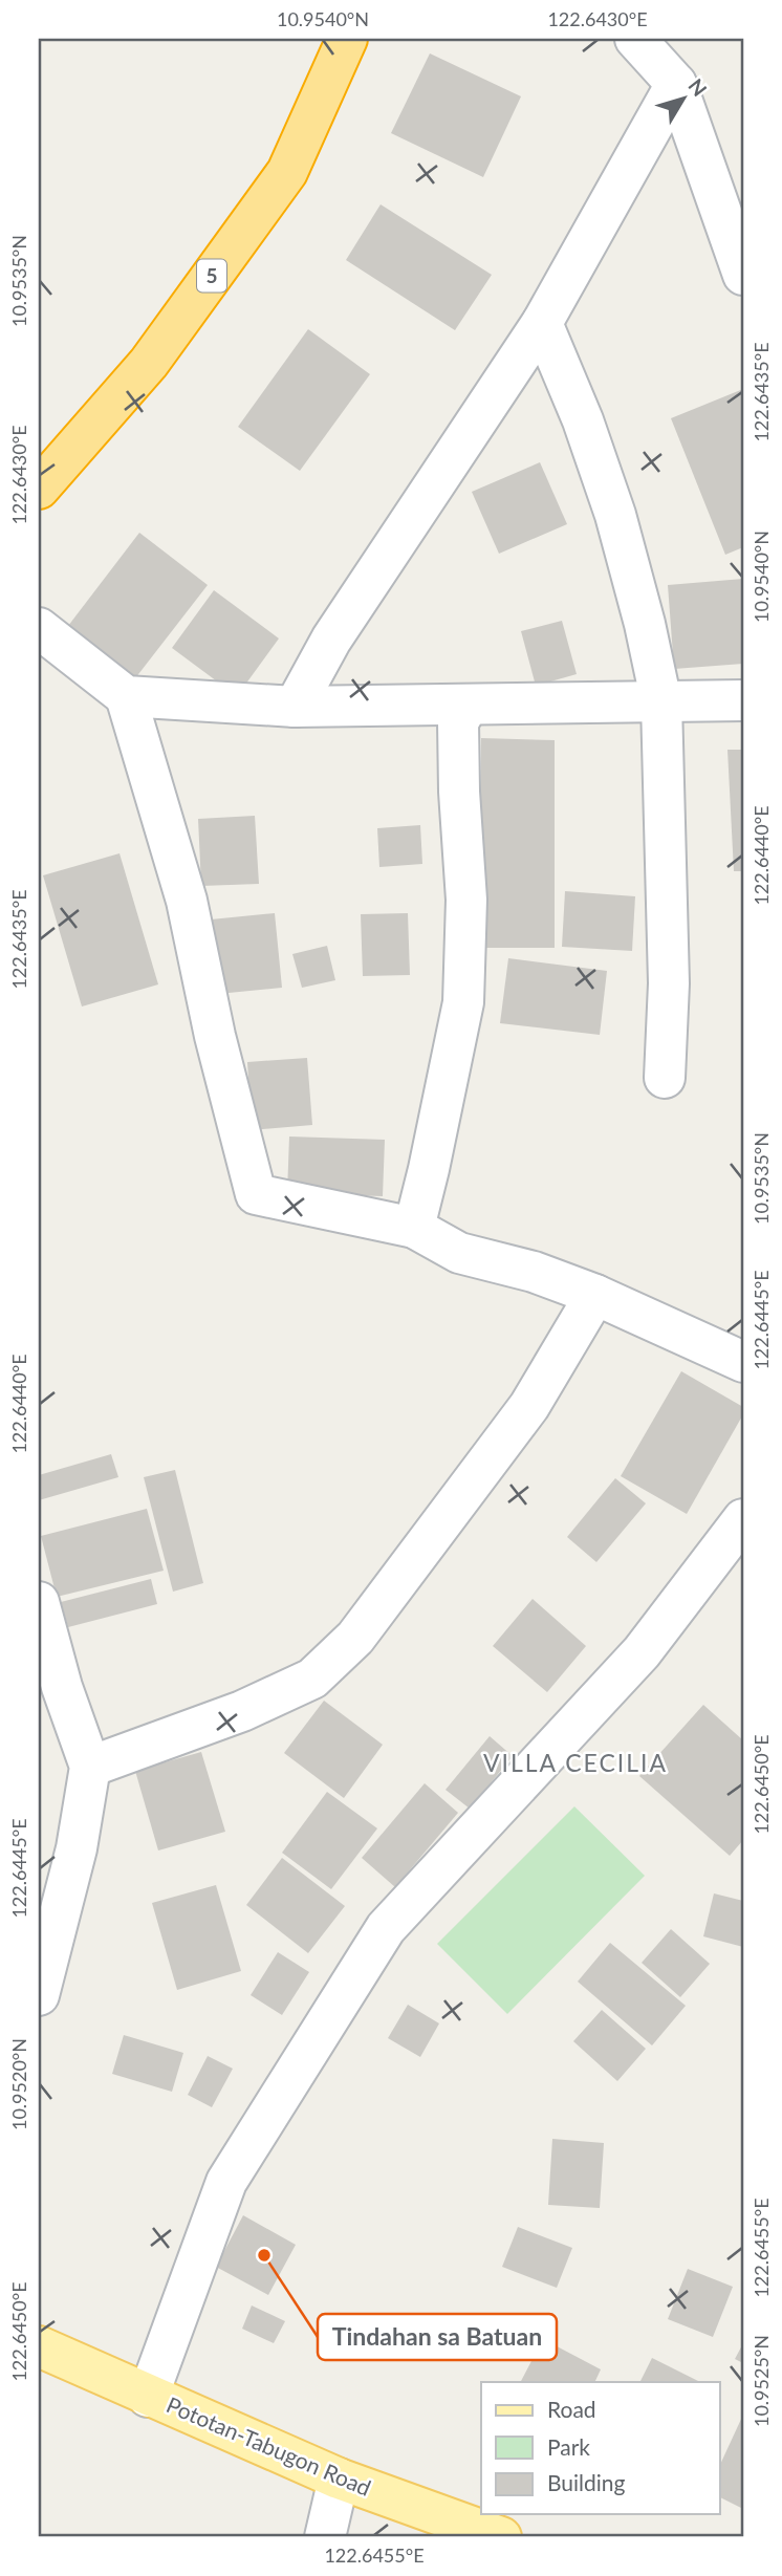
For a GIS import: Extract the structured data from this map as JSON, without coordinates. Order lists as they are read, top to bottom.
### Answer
{
  "streets": {
    "highway": ["5"],
    "main road": ["Pototan-Tabugon Road"]
  },
  "districts": ["VILLA CECILIA"],
  "places": ["Tindahan sa Batuan"],
  "legend": ["Road", "Park", "Building"],
  "north": "top right",
  "coordinates": [
    "10.9540°N",
    "122.6430°E",
    "10.9535°N",
    "122.6435°E",
    "122.6440°E",
    "122.6445°E",
    "122.6450°E",
    "10.9520°N",
    "122.6455°E",
    "10.9525°N"
  ]
}
